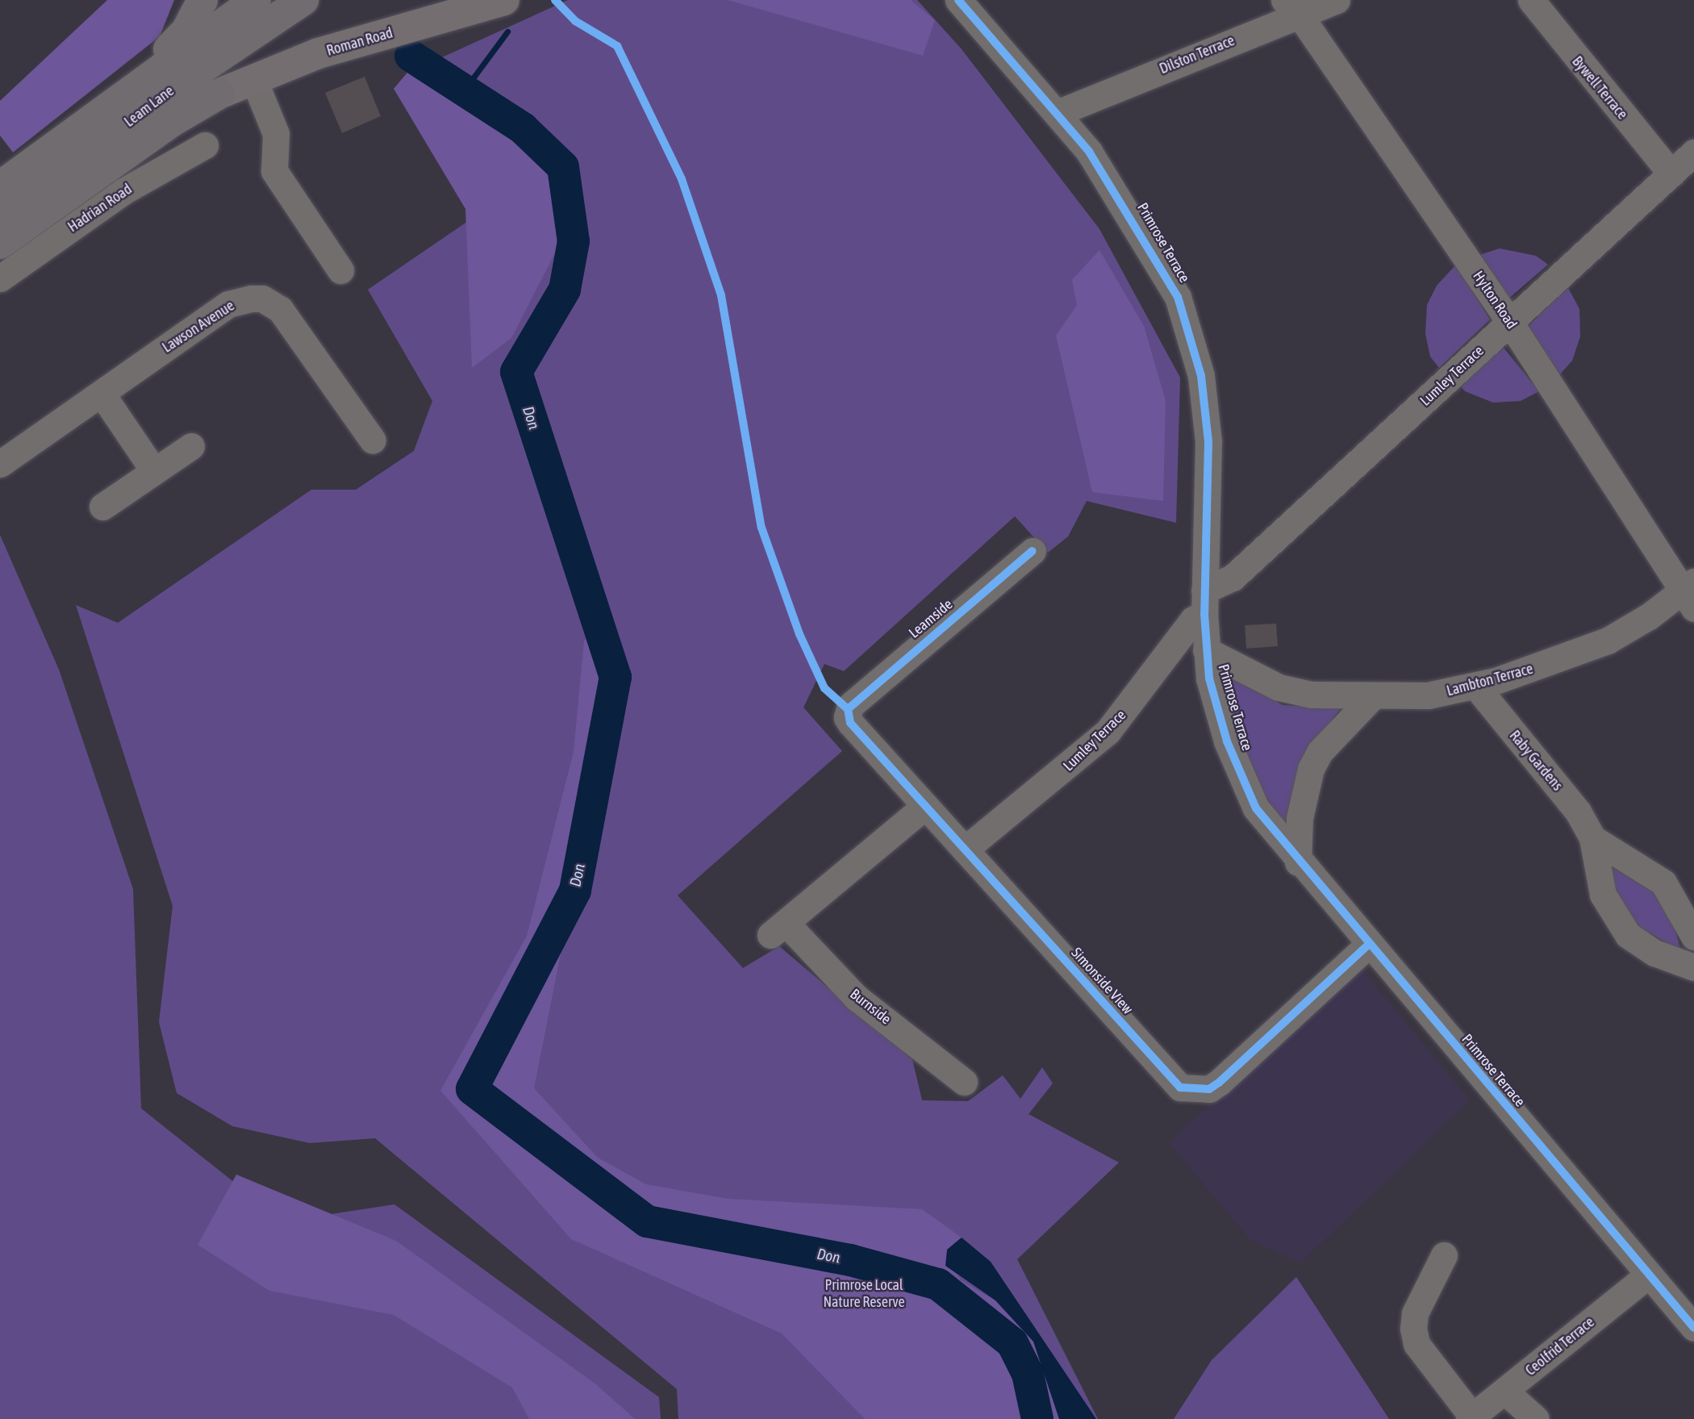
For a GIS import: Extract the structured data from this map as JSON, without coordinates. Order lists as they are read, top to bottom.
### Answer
{
  "streets": {
    "highway": ["Leam Lane"],
    "main road": ["Roman Road"],
    "street": [
      "Dilston Terrace",
      "Bywell Terrace",
      "Hadrian Road",
      "Primrose Terrace",
      "Hylton Road",
      "Lawson Avenue",
      "Lumley Terrace",
      "Leamside",
      "Lambton Terrace",
      "Raby Gardens",
      "Simonside View",
      "Burnside",
      "Ceolfrid Terrace"
    ]
  },
  "crossings": [
    ["Dilston Terrace", "Primrose Terrace"],
    ["Dilston Terrace", "Hylton Road"],
    ["Bywell Terrace", "Lumley Terrace"],
    ["Primrose Terrace", "Lumley Terrace"],
    ["Primrose Terrace", "Lambton Terrace"],
    ["Primrose Terrace", "Simonside View"],
    ["Primrose Terrace", "Ceolfrid Terrace"],
    ["Hylton Road", "Lumley Terrace"],
    ["Hylton Road", "Lambton Terrace"],
    ["Lumley Terrace", "Simonside View"],
    ["Leamside", "Simonside View"],
    ["Lambton Terrace", "Raby Gardens"],
    ["Simonside View", "Burnside"]
  ],
  "water": ["Don"],
  "parks": ["Primrose Local Nature Reserve"]
}
